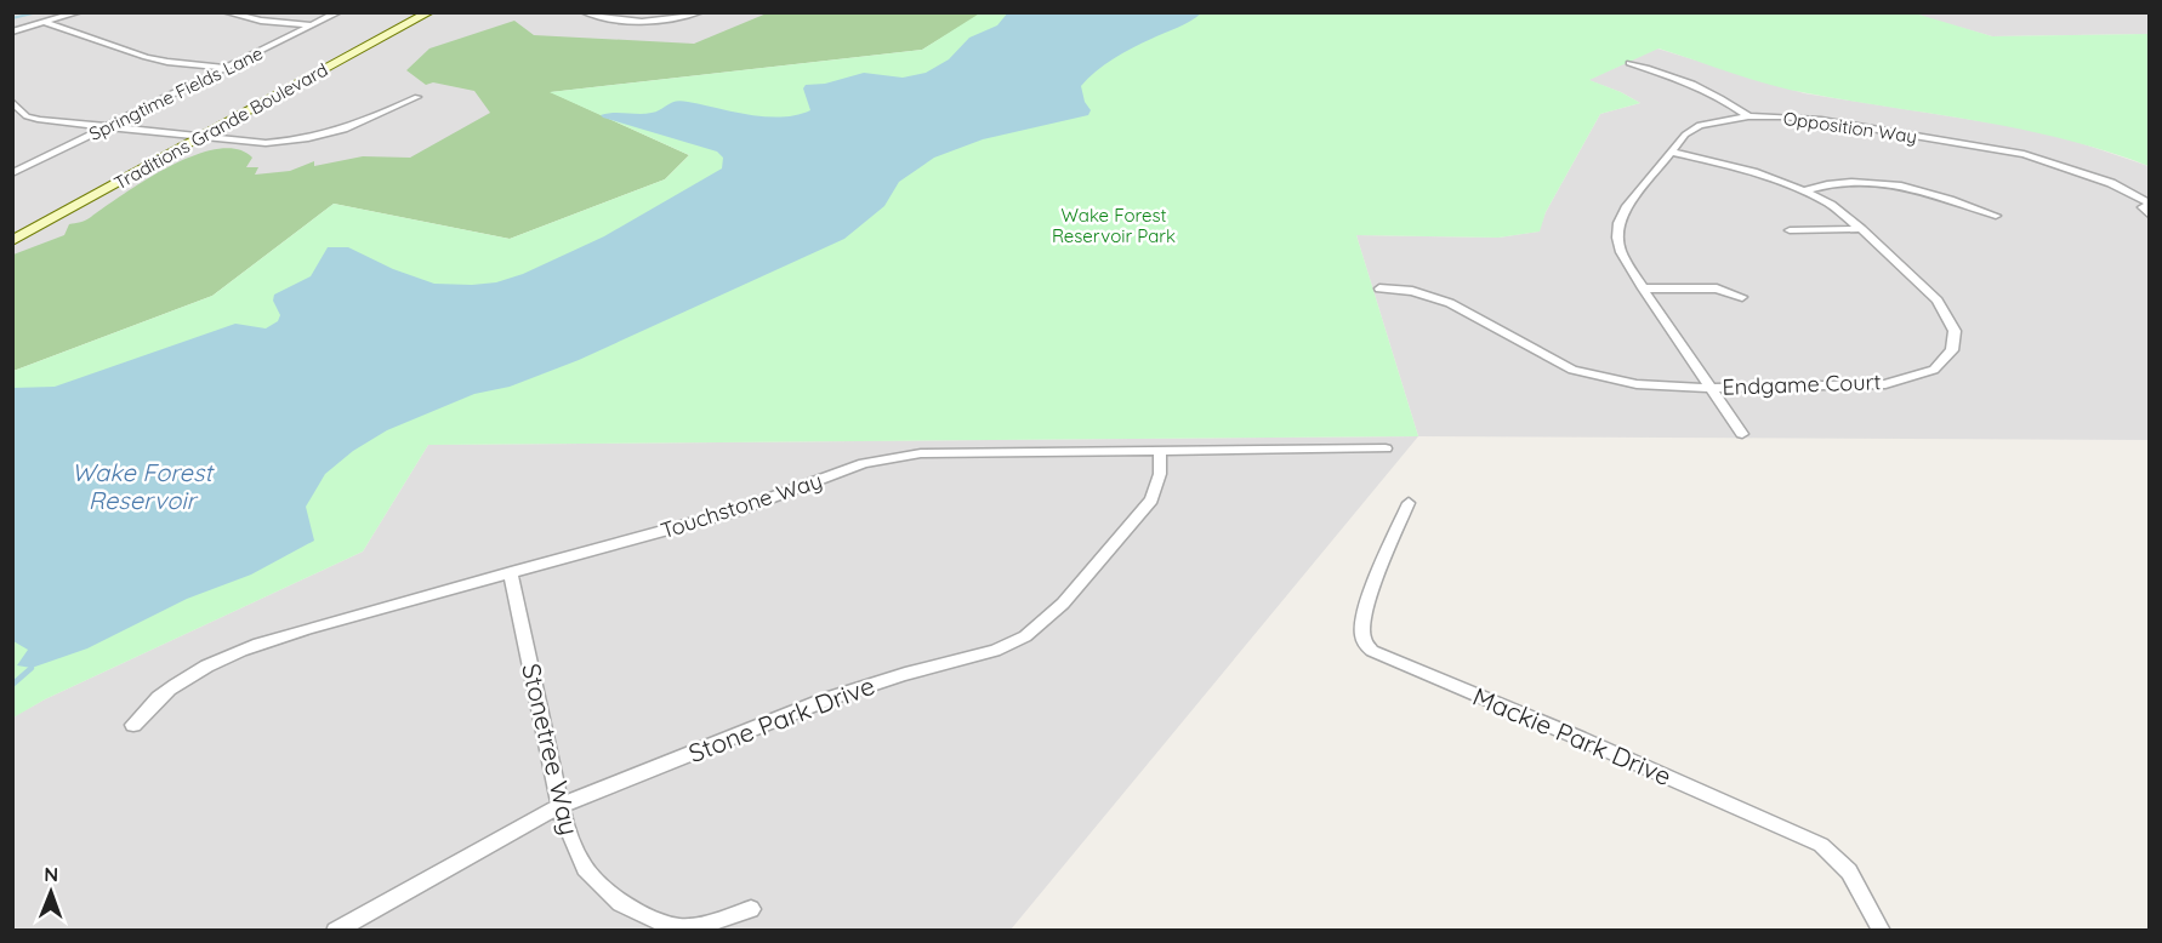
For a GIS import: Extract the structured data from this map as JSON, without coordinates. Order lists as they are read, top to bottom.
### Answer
{
  "streets": {
    "main road": ["Traditions Grande Boulevard"],
    "street": [
      "Springtime Fields Lane",
      "Opposition Way",
      "Endgame Court",
      "Touchstone Way",
      "Stone Park Drive",
      "Mackie Park Drive",
      "Stonetree Way"
    ]
  },
  "crossings": [
    ["Opposition Way", "Endgame Court"],
    ["Touchstone Way", "Stone Park Drive"],
    ["Touchstone Way", "Stonetree Way"],
    ["Stone Park Drive", "Stonetree Way"]
  ],
  "water": ["Wake Forest Reservoir"],
  "parks": ["Wake Forest Reservoir Park"],
  "north": "top"
}
